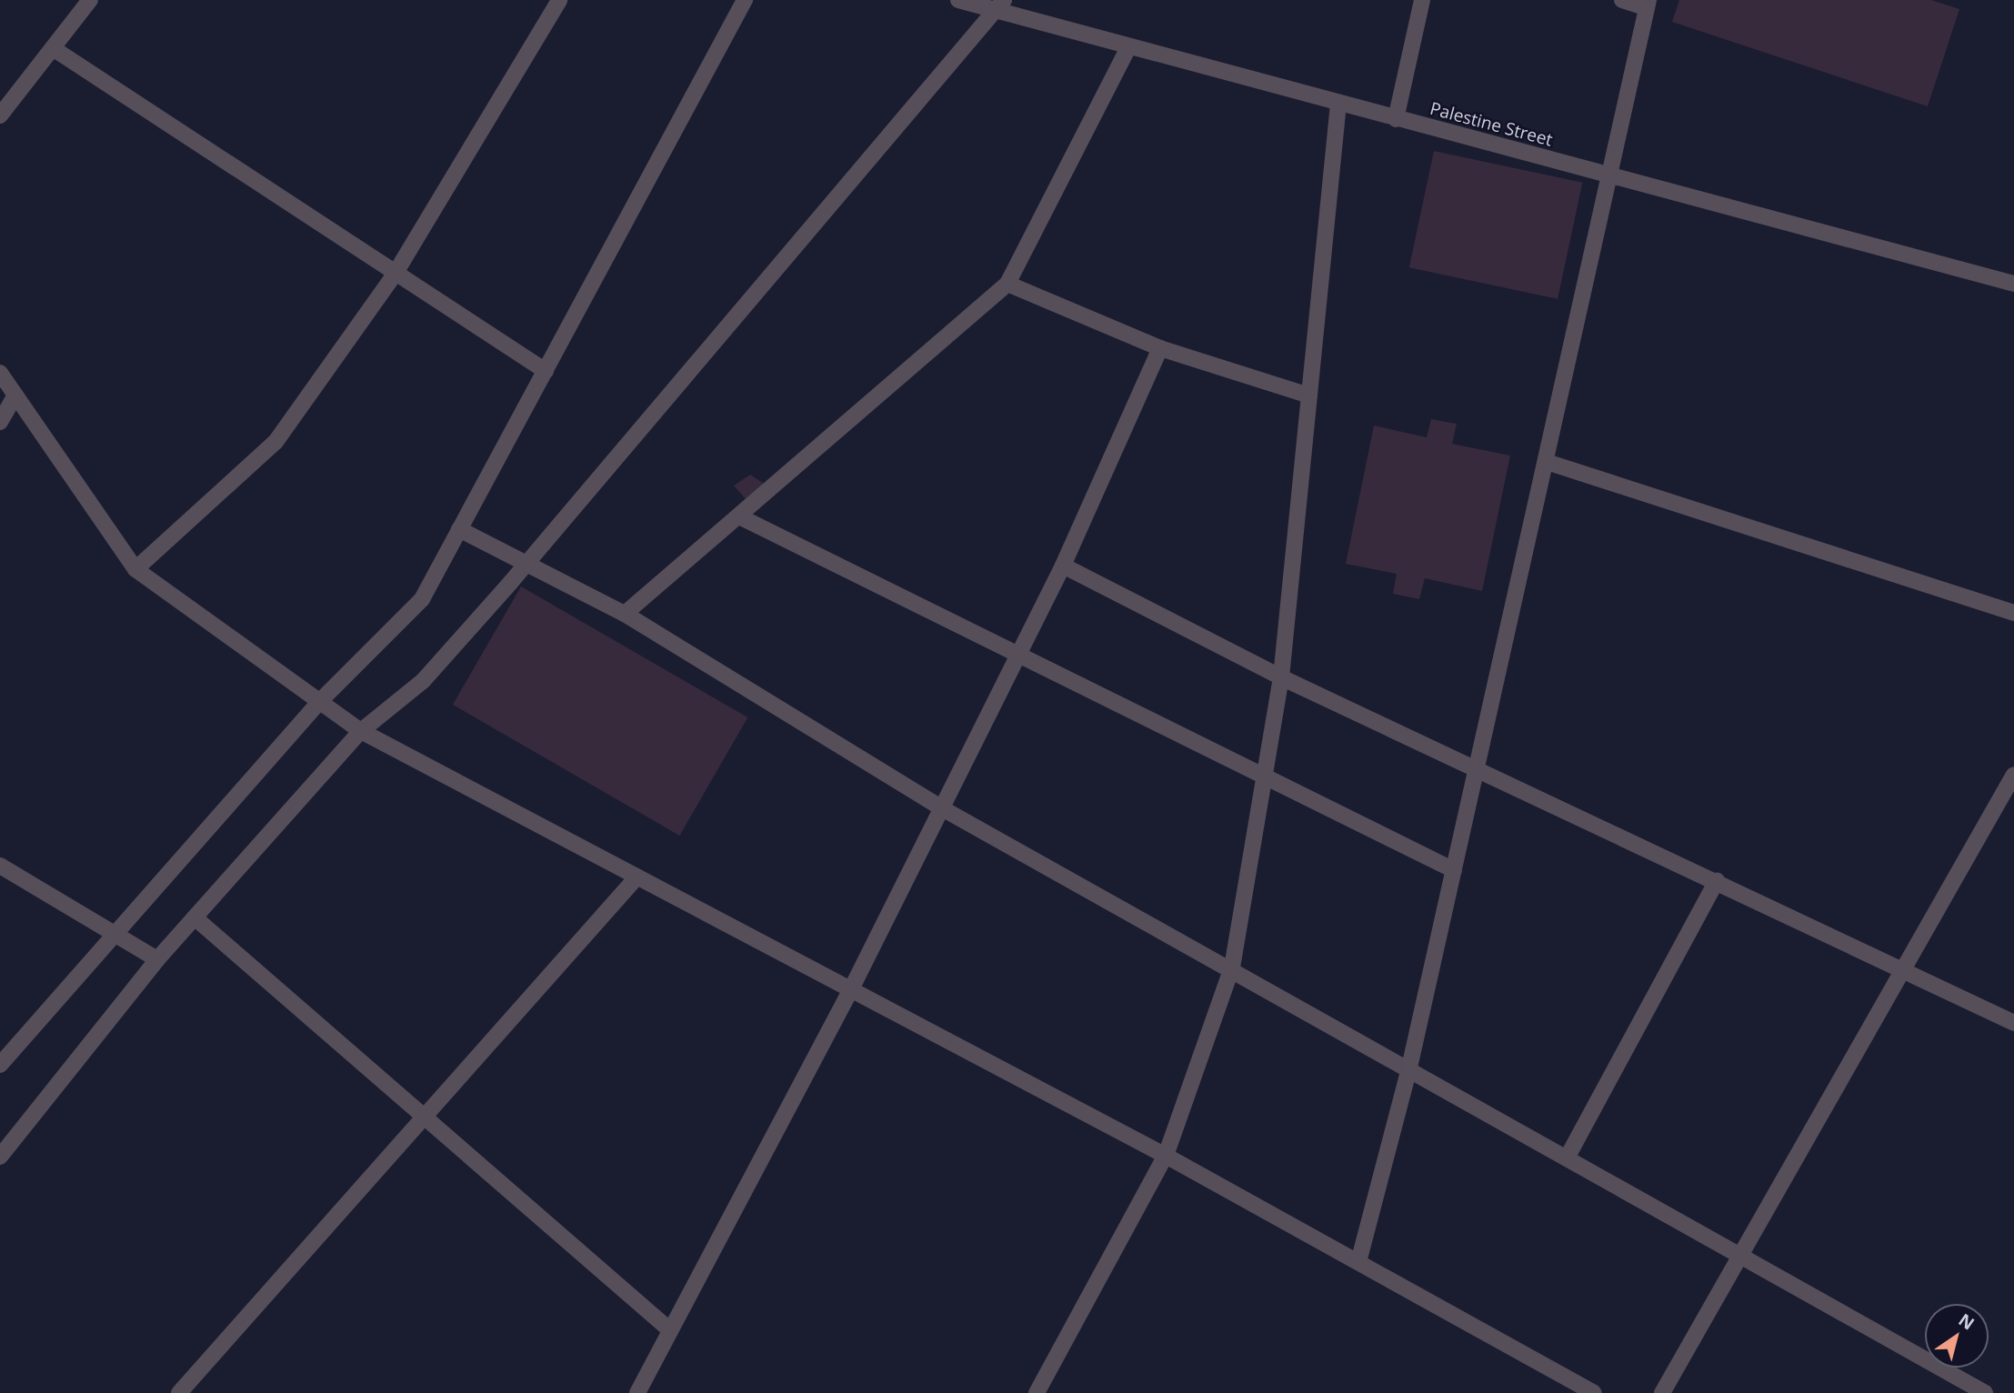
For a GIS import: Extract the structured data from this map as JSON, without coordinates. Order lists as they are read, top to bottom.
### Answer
{
  "streets": {
    "street": ["Palestine Street"]
  },
  "north": "top right"
}
